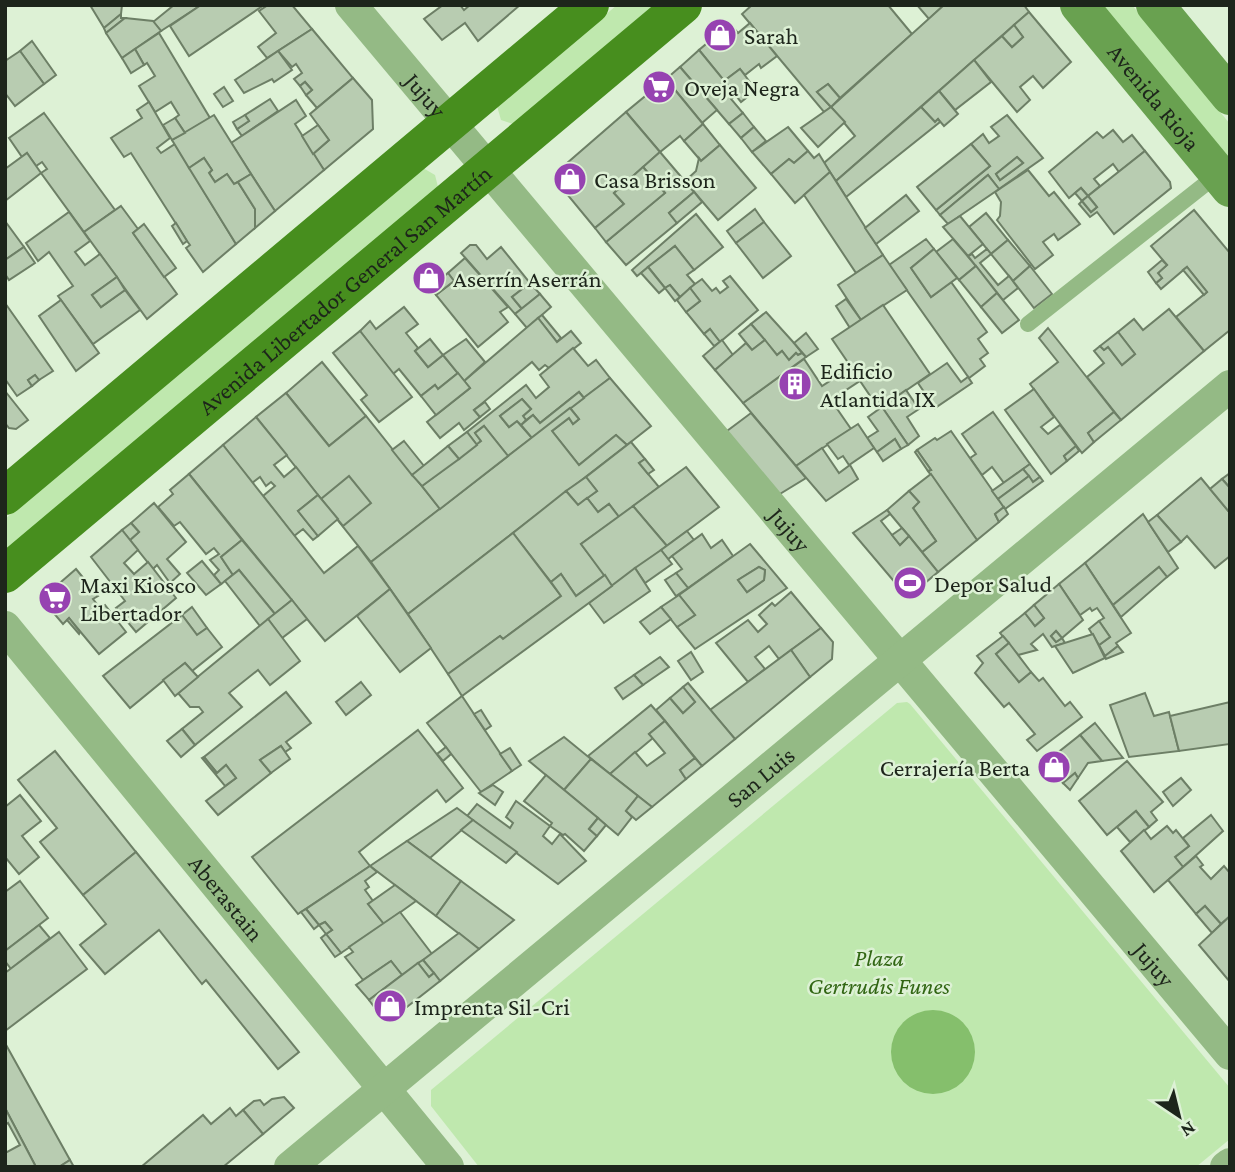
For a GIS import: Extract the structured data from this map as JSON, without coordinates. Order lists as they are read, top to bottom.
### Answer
{
  "streets": {
    "main road": ["Avenida Rioja", "Avenida Libertador General San Martín"],
    "street": ["Jujuy", "San Luis", "Aberastain"]
  },
  "crossings": [
    ["Jujuy", "Avenida Libertador General San Martín"],
    ["Jujuy", "San Luis"],
    ["San Luis", "Aberastain"]
  ],
  "parks": ["Plaza Gertrudis Funes"],
  "places": {
    "shop": [
      "Sarah",
      "Casa Brisson",
      "Aserrín Aserrán",
      "Cerrajería Berta",
      "Imprenta Sil-Cri"
    ],
    "supermarket": ["Oveja Negra", "Maxi Kiosco Libertador"],
    "building": ["Edificio Atlantida IX"],
    "sports": ["Depor Salud"]
  },
  "north": "bottom right"
}
